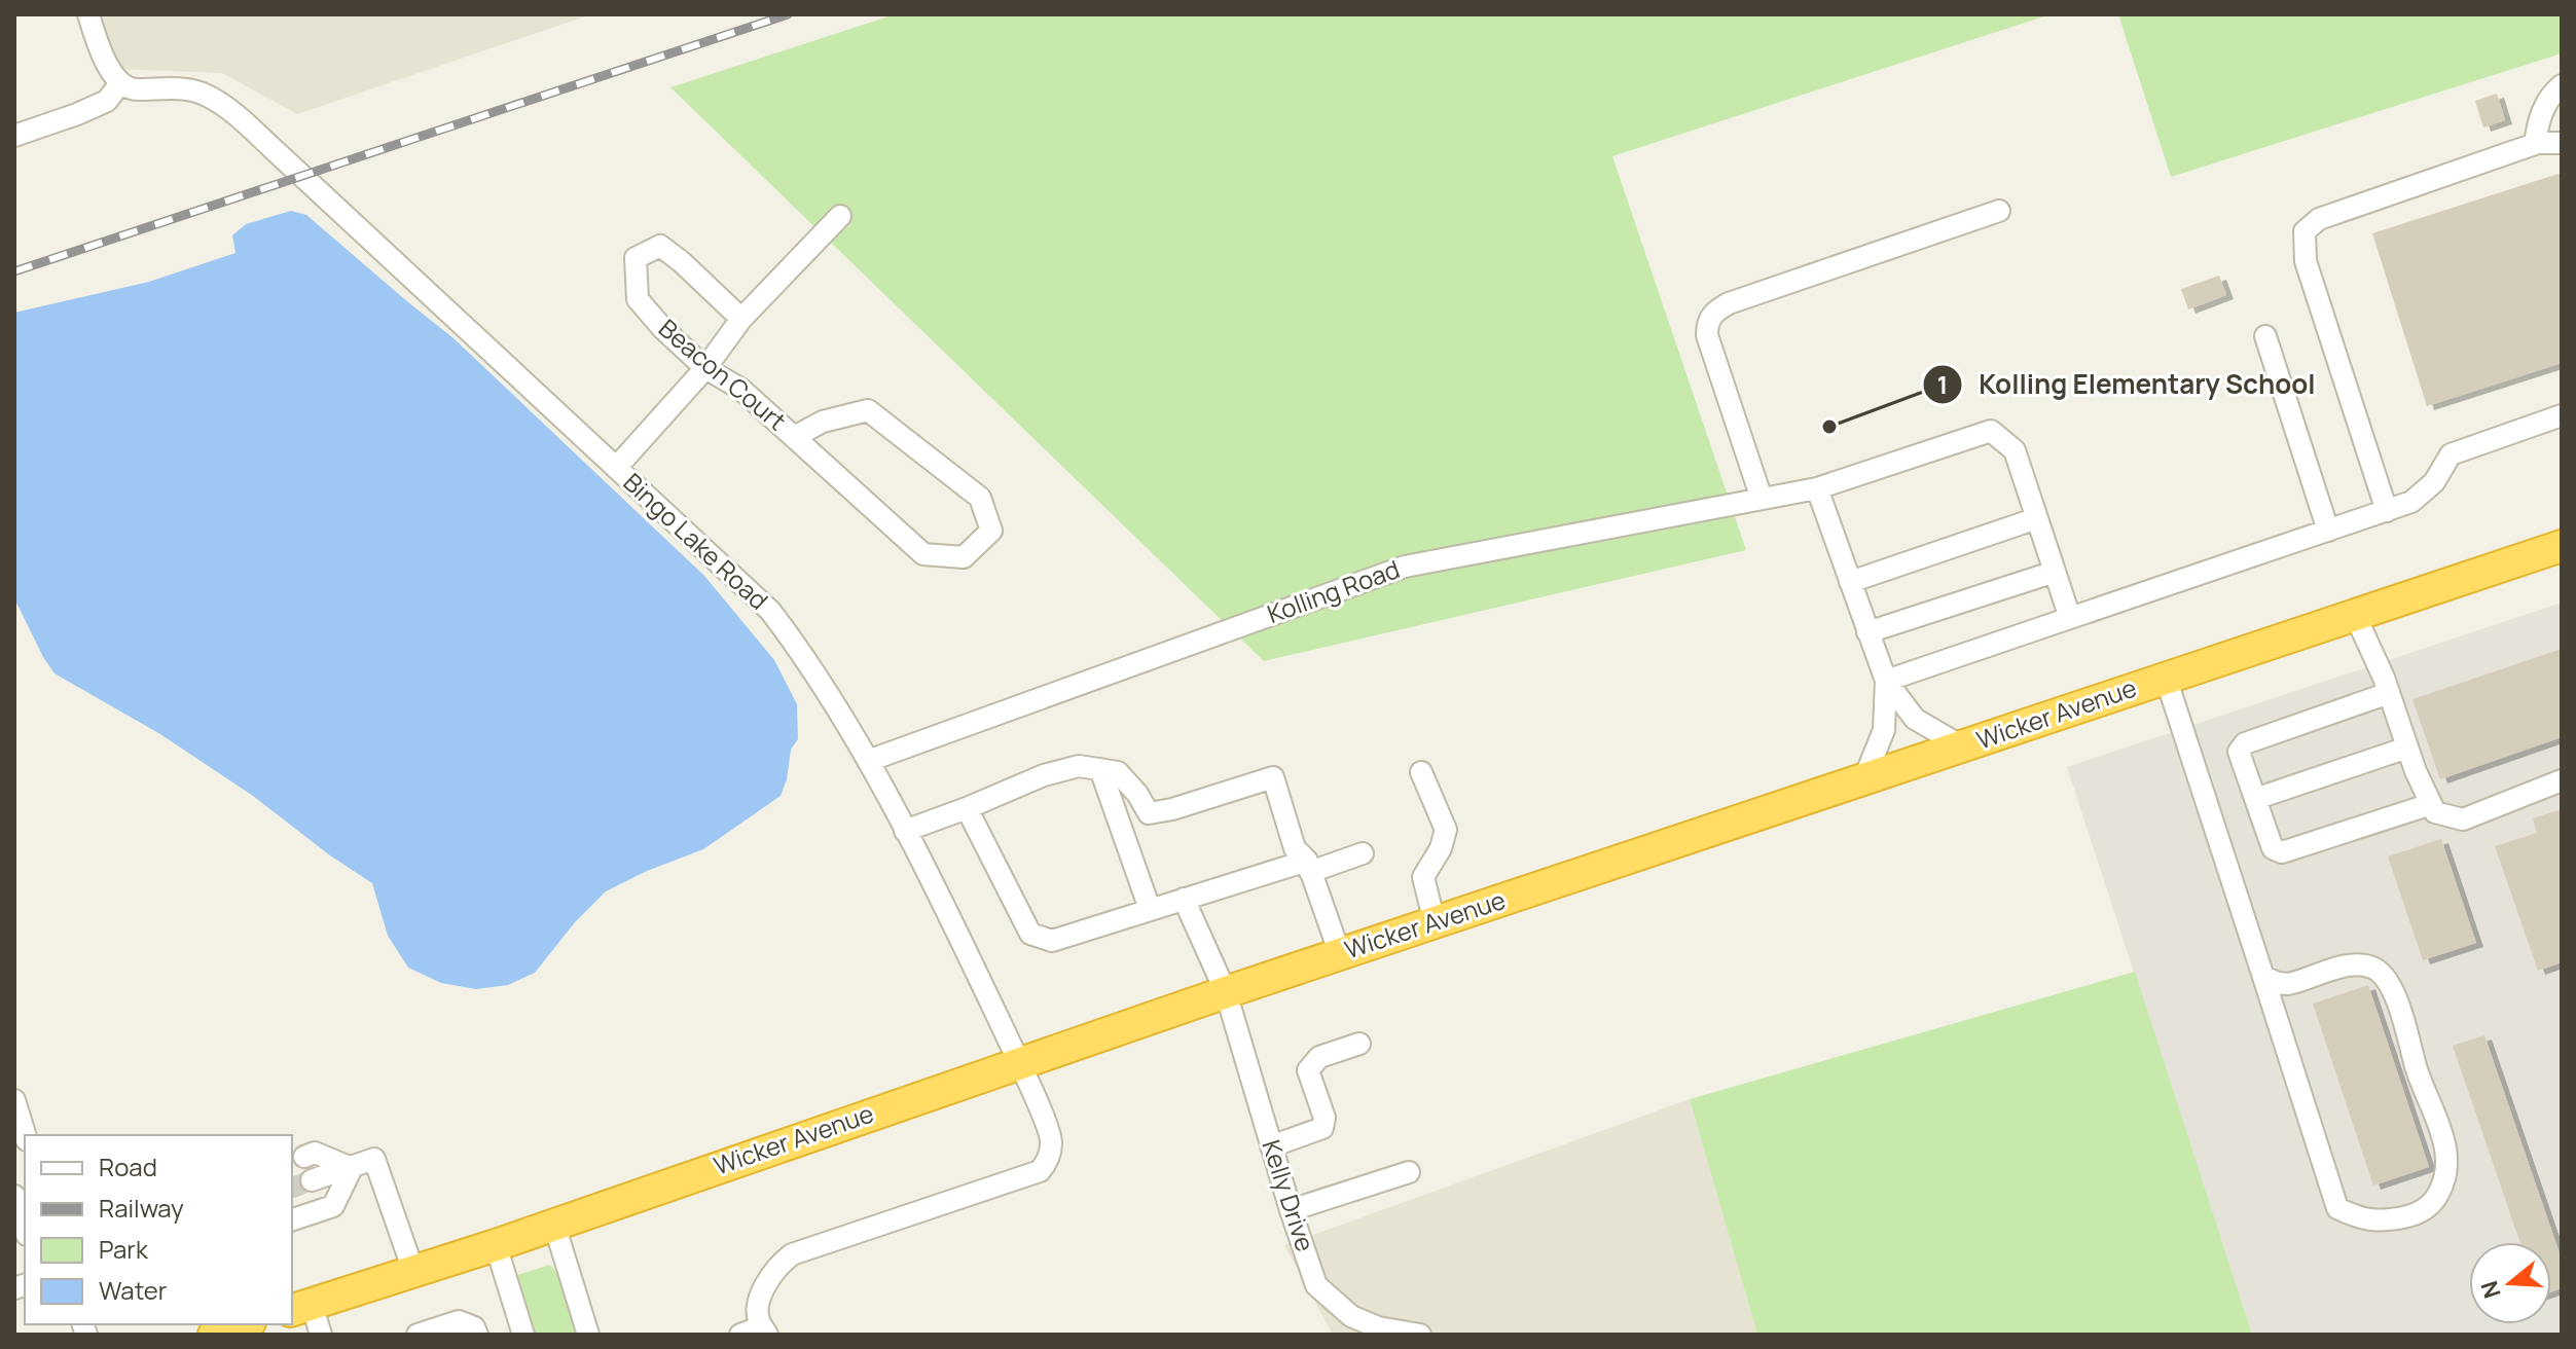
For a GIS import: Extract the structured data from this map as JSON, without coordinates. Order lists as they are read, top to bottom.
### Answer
{
  "streets": {
    "highway": ["Wicker Avenue"],
    "street": [
      "Beacon Court",
      "Bingo Lake Road",
      "Kolling Road",
      "Kelly Drive"
    ]
  },
  "crossings": [
    ["Bingo Lake Road", "Kolling Road"],
    ["Bingo Lake Road", "Wicker Avenue"],
    ["Wicker Avenue", "Kelly Drive"]
  ],
  "places": ["Kolling Elementary School"],
  "legend": [
    "Road",
    "Railway",
    "Park",
    "Water"
  ],
  "north": "left"
}
